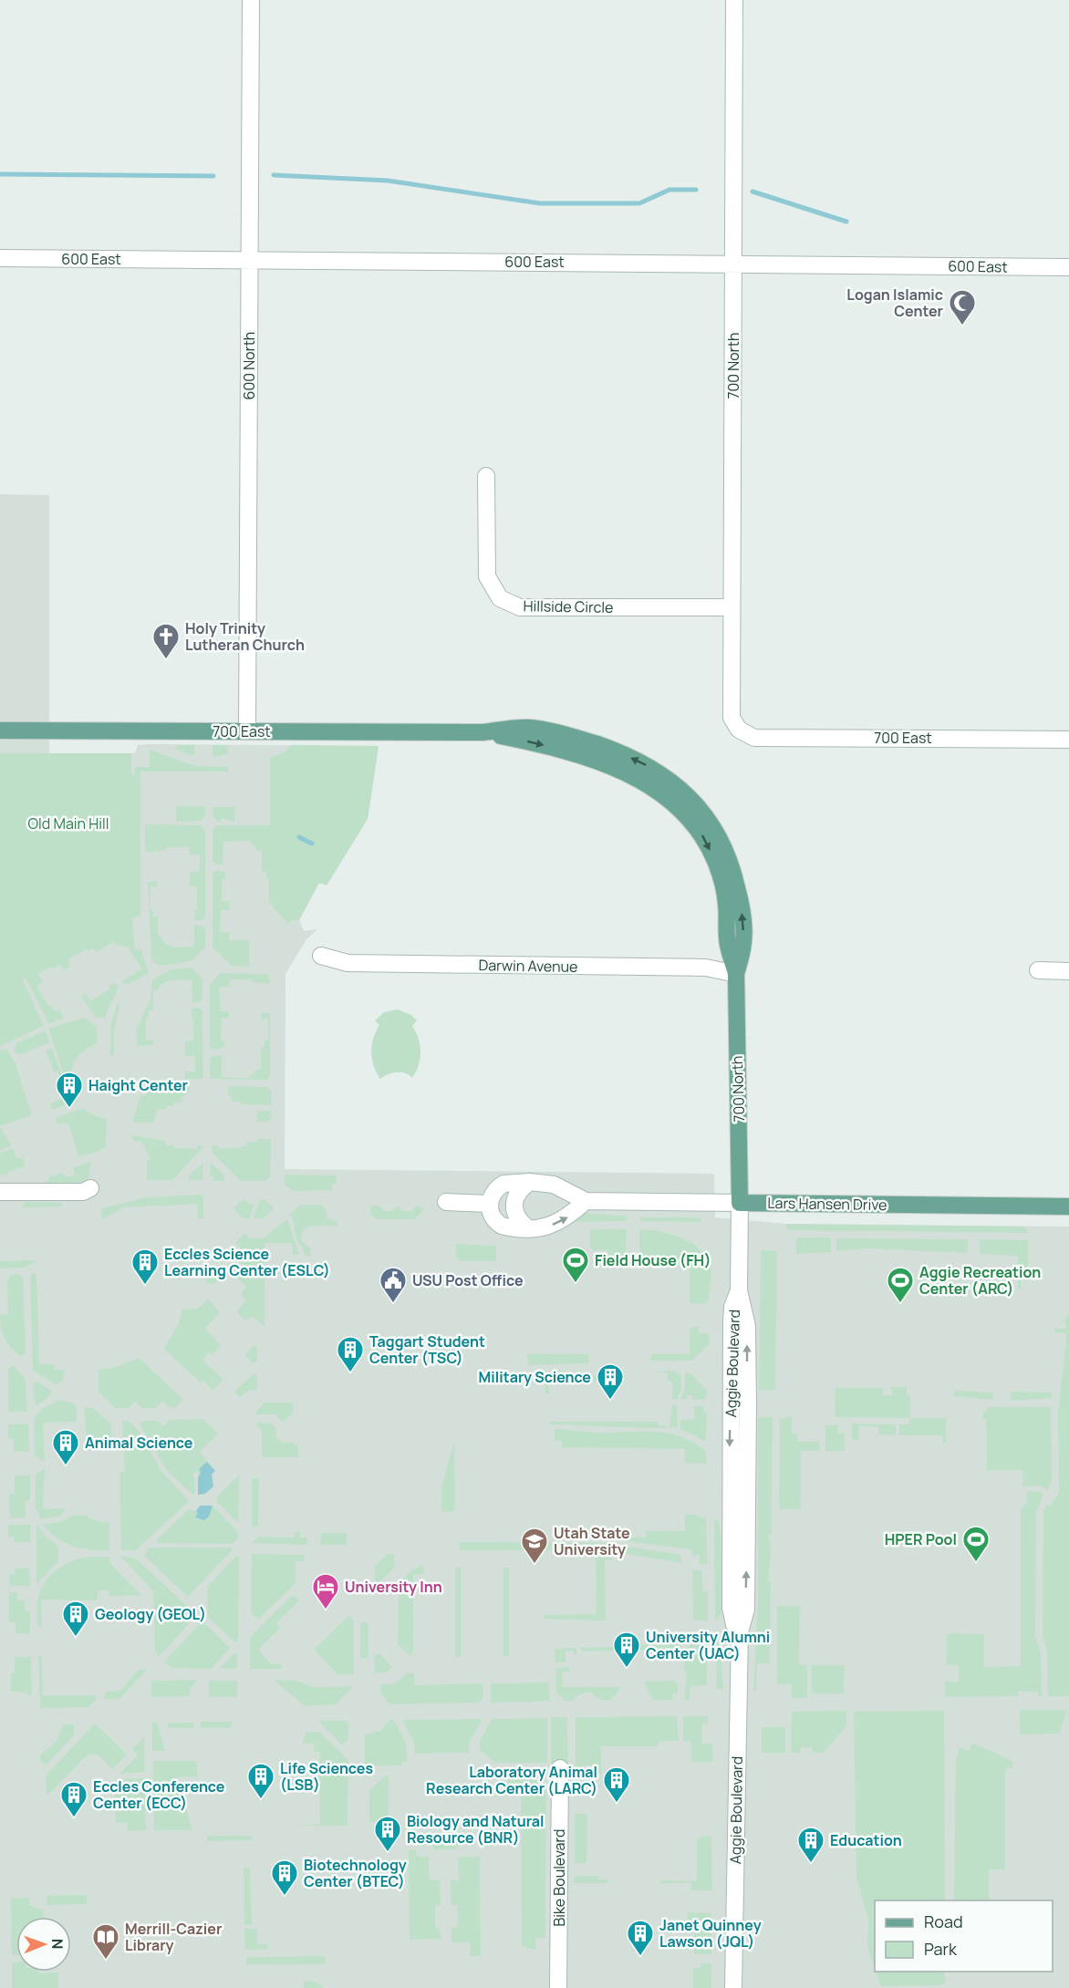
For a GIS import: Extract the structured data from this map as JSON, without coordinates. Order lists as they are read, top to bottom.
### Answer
{
  "streets": {
    "main road": ["700 North", "700 East", "Lars Hansen Drive"],
    "street": [
      "600 East",
      "600 North",
      "Hillside Circle",
      "Darwin Avenue",
      "Aggie Boulevard",
      "Bike Boulevard"
    ]
  },
  "crossings": [
    ["600 East", "600 North"],
    ["600 East", "700 North"],
    ["600 North", "700 East"],
    ["700 North", "Hillside Circle"],
    ["700 North", "700 East"],
    ["700 North", "Darwin Avenue"],
    ["700 North", "Lars Hansen Drive"],
    ["700 North", "Aggie Boulevard"],
    ["Lars Hansen Drive", "Aggie Boulevard"]
  ],
  "parks": ["Old Main Hill"],
  "places": {
    "mosque": ["Logan Islamic Center"],
    "church": ["Holy Trinity Lutheran Church"],
    "building": [
      "Haight Center",
      "Eccles Science Learning Center (ESLC)",
      "Taggart Student Center (TSC)",
      "Military Science",
      "Animal Science",
      "Geology (GEOL)",
      "University Alumni Center (UAC)",
      "Life Sciences (LSB)",
      "Laboratory Animal Research Center (LARC)",
      "Eccles Conference Center (ECC)",
      "Biology and Natural Resource (BNR)",
      "Education",
      "Biotechnology Center (BTEC)",
      "Janet Quinney Lawson (JQL)"
    ],
    "sports": ["Field House (FH)", "Aggie Recreation Center (ARC)", "HPER Pool"],
    "public building": ["USU Post Office"],
    "school or university": ["Utah State University"],
    "hotel": ["University Inn"],
    "library": ["Merrill-Cazier Library"]
  },
  "legend": ["Road", "Park"],
  "north": "right"
}
